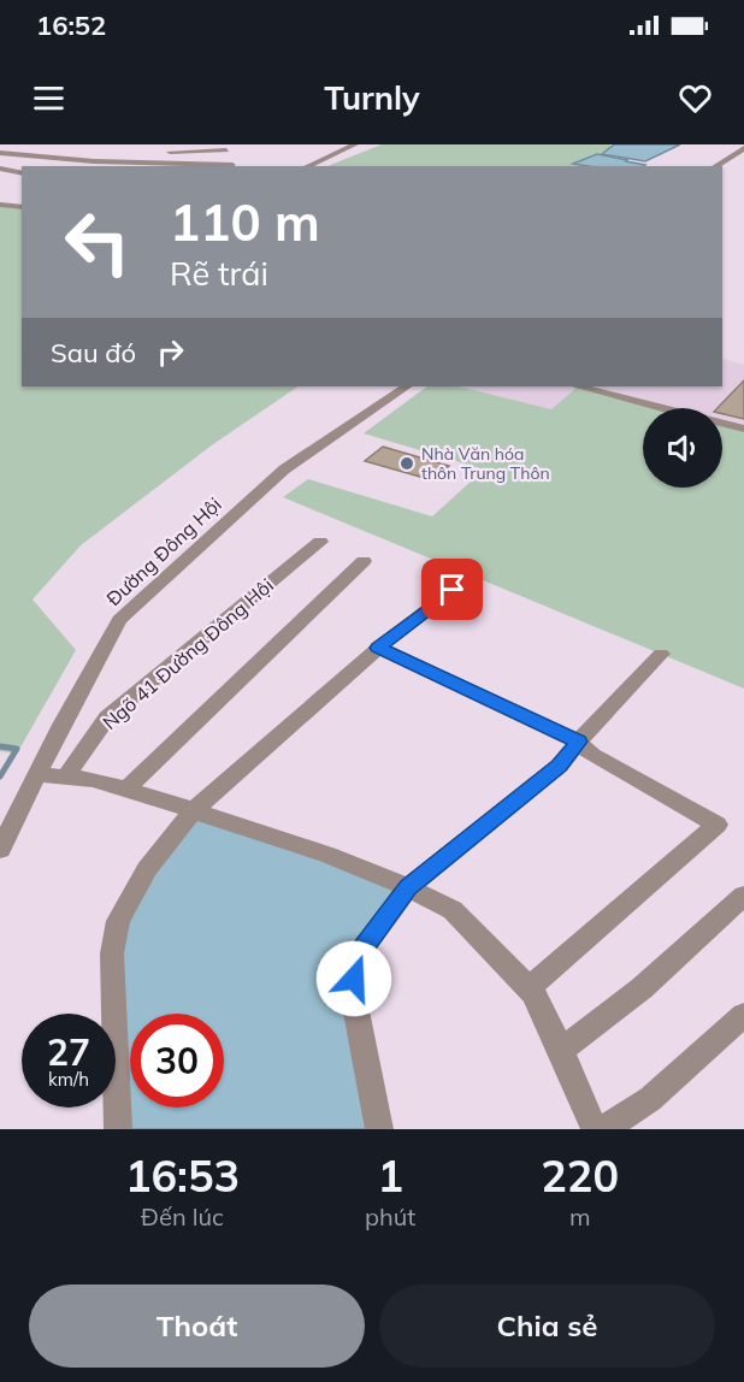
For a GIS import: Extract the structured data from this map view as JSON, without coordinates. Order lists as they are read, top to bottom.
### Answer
{
  "streets": {
    "street": ["Đường Đông Hội", "Ngõ 41 Đường Đông Hội"]
  },
  "places": ["Nhà Văn hóa thôn Trung Thôn"],
  "page": {
    "status": "16:52",
    "header": "Turnly",
    "turn": ["110 m", "Rẽ trái"],
    "then": "Sau đó",
    "speed": "27 km/h",
    "limit": "30",
    "eta": [
      "16:53",
      "Đến lúc",
      "1",
      "phút",
      "220",
      "m"
    ],
    "buttons": ["Thoát", "Chia sẻ"]
  }
}
